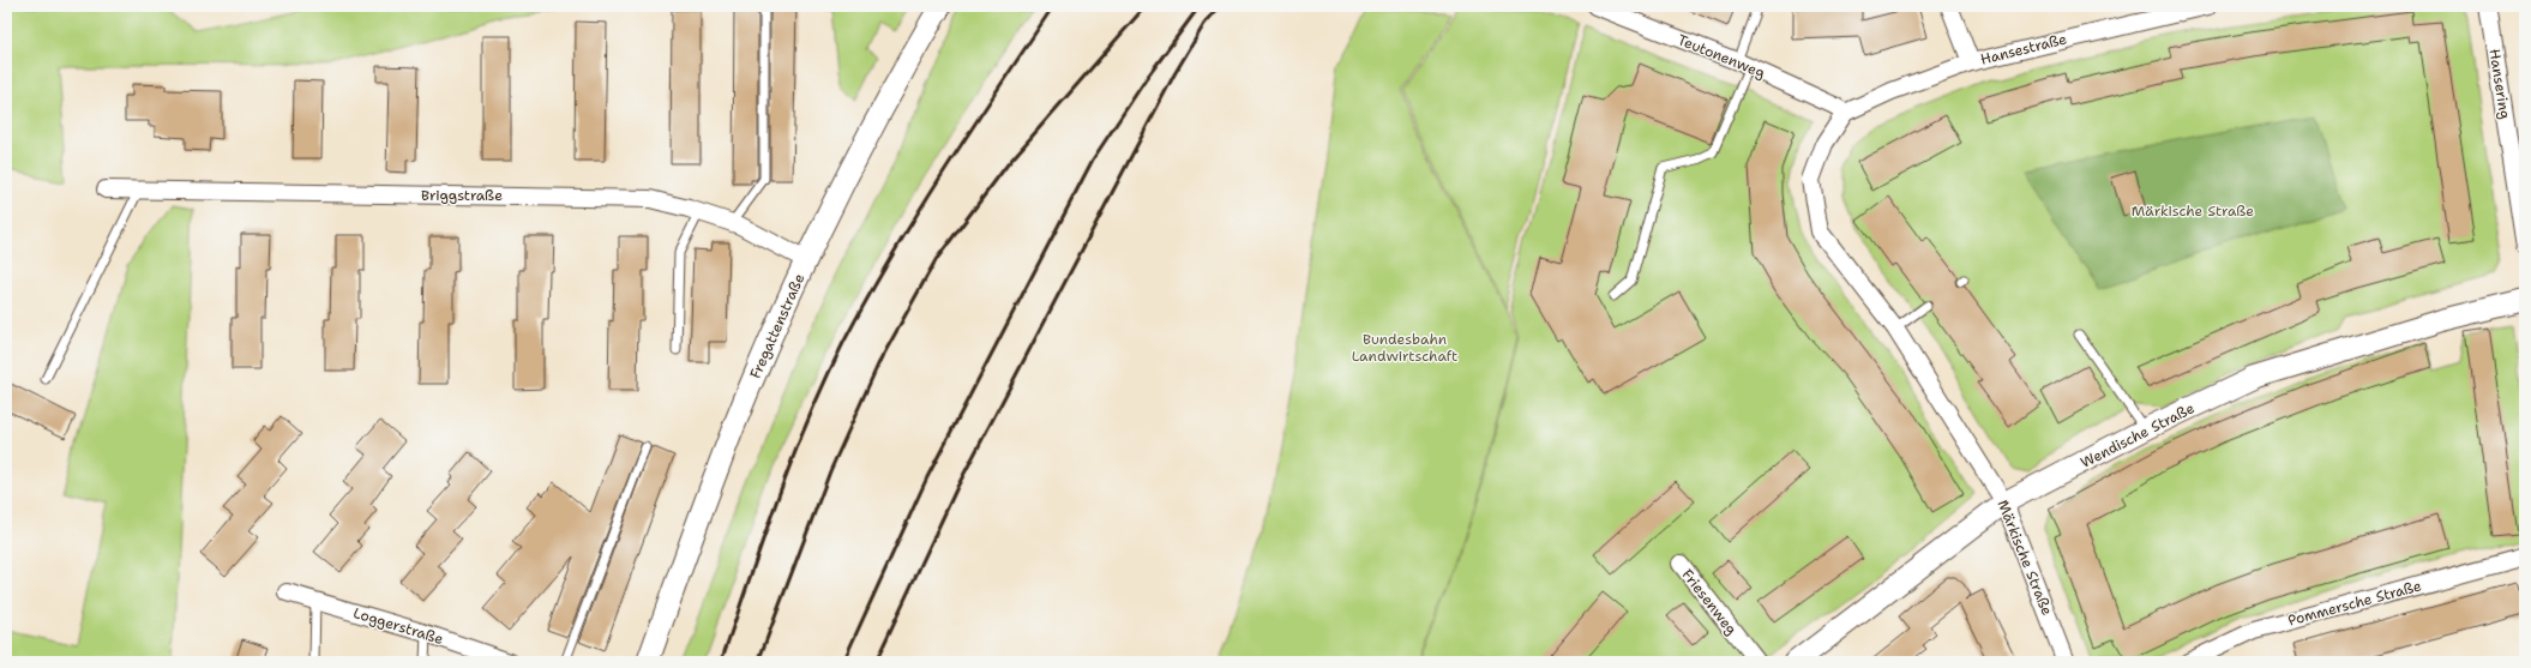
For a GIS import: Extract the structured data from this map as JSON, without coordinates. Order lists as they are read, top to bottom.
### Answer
{
  "streets": {
    "street": [
      "Hansestraße",
      "Teutonenweg",
      "Hansering",
      "Briggstraße",
      "Fregattenstraße",
      "Wendische Straße",
      "Märkische Straße",
      "Friesenweg",
      "Pommersche Straße",
      "Loggerstraße"
    ]
  },
  "crossings": [
    ["Hansestraße", "Teutonenweg"],
    ["Hansestraße", "Märkische Straße"],
    ["Teutonenweg", "Märkische Straße"],
    ["Briggstraße", "Fregattenstraße"],
    ["Wendische Straße", "Märkische Straße"]
  ],
  "parks": ["Märkische Straße", "Bundesbahn Landwirtschaft"]
}
